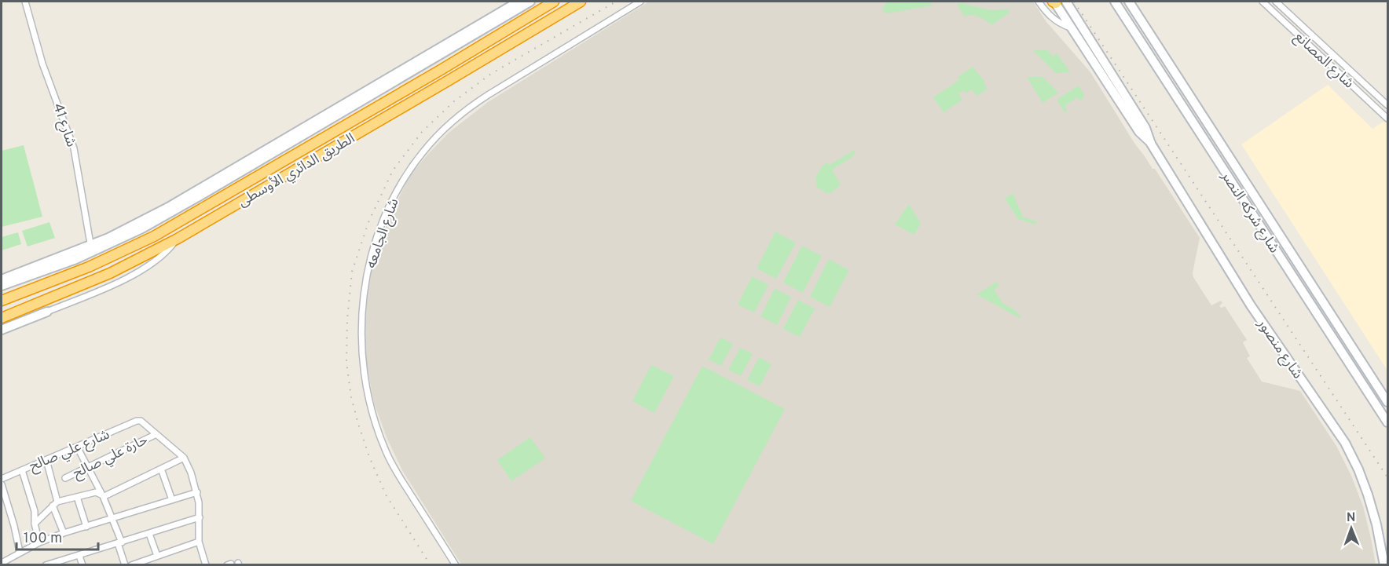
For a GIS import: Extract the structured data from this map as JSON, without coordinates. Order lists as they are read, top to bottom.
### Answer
{
  "streets": {
    "highway": ["الطريق الدائري الأوسطى"],
    "street": [
      "شارع المصانع",
      "شارع 41",
      "شارع شركه النصر",
      "شارع الجامعه",
      "شارع منصور",
      "شارع علي صالح",
      "حارة علي صالح"
    ]
  },
  "crossings": [
    ["شارع علي صالح", "حارة علي صالح"]
  ],
  "scale_bar": "100 m",
  "north": "top"
}
